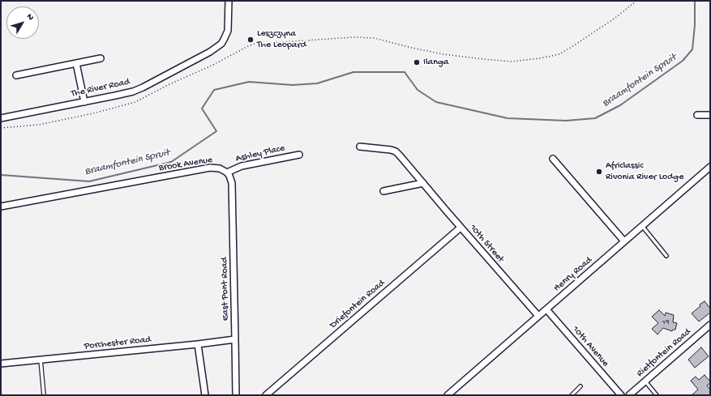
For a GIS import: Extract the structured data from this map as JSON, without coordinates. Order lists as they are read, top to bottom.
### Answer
{
  "streets": {
    "street": [
      "The River Road",
      "Ashley Place",
      "Brook Avenue",
      "10th Street",
      "Henry Road",
      "East Pont Road",
      "Driefontein Road",
      "Porchester Road",
      "10th Avenue",
      "Rietfontein Road"
    ]
  },
  "crossings": [
    ["Ashley Place", "Brook Avenue"],
    ["Ashley Place", "East Pont Road"],
    ["Brook Avenue", "East Pont Road"],
    ["10th Street", "Henry Road"],
    ["10th Street", "Driefontein Road"],
    ["Henry Road", "10th Avenue"],
    ["East Pont Road", "Porchester Road"]
  ],
  "water": ["Braamfontein Spruit"],
  "places": ["Leszczyna The Leopard", "Ilanga", "Africlassic Rivonia River Lodge"],
  "house_numbers": ["19"],
  "north": "top right"
}
